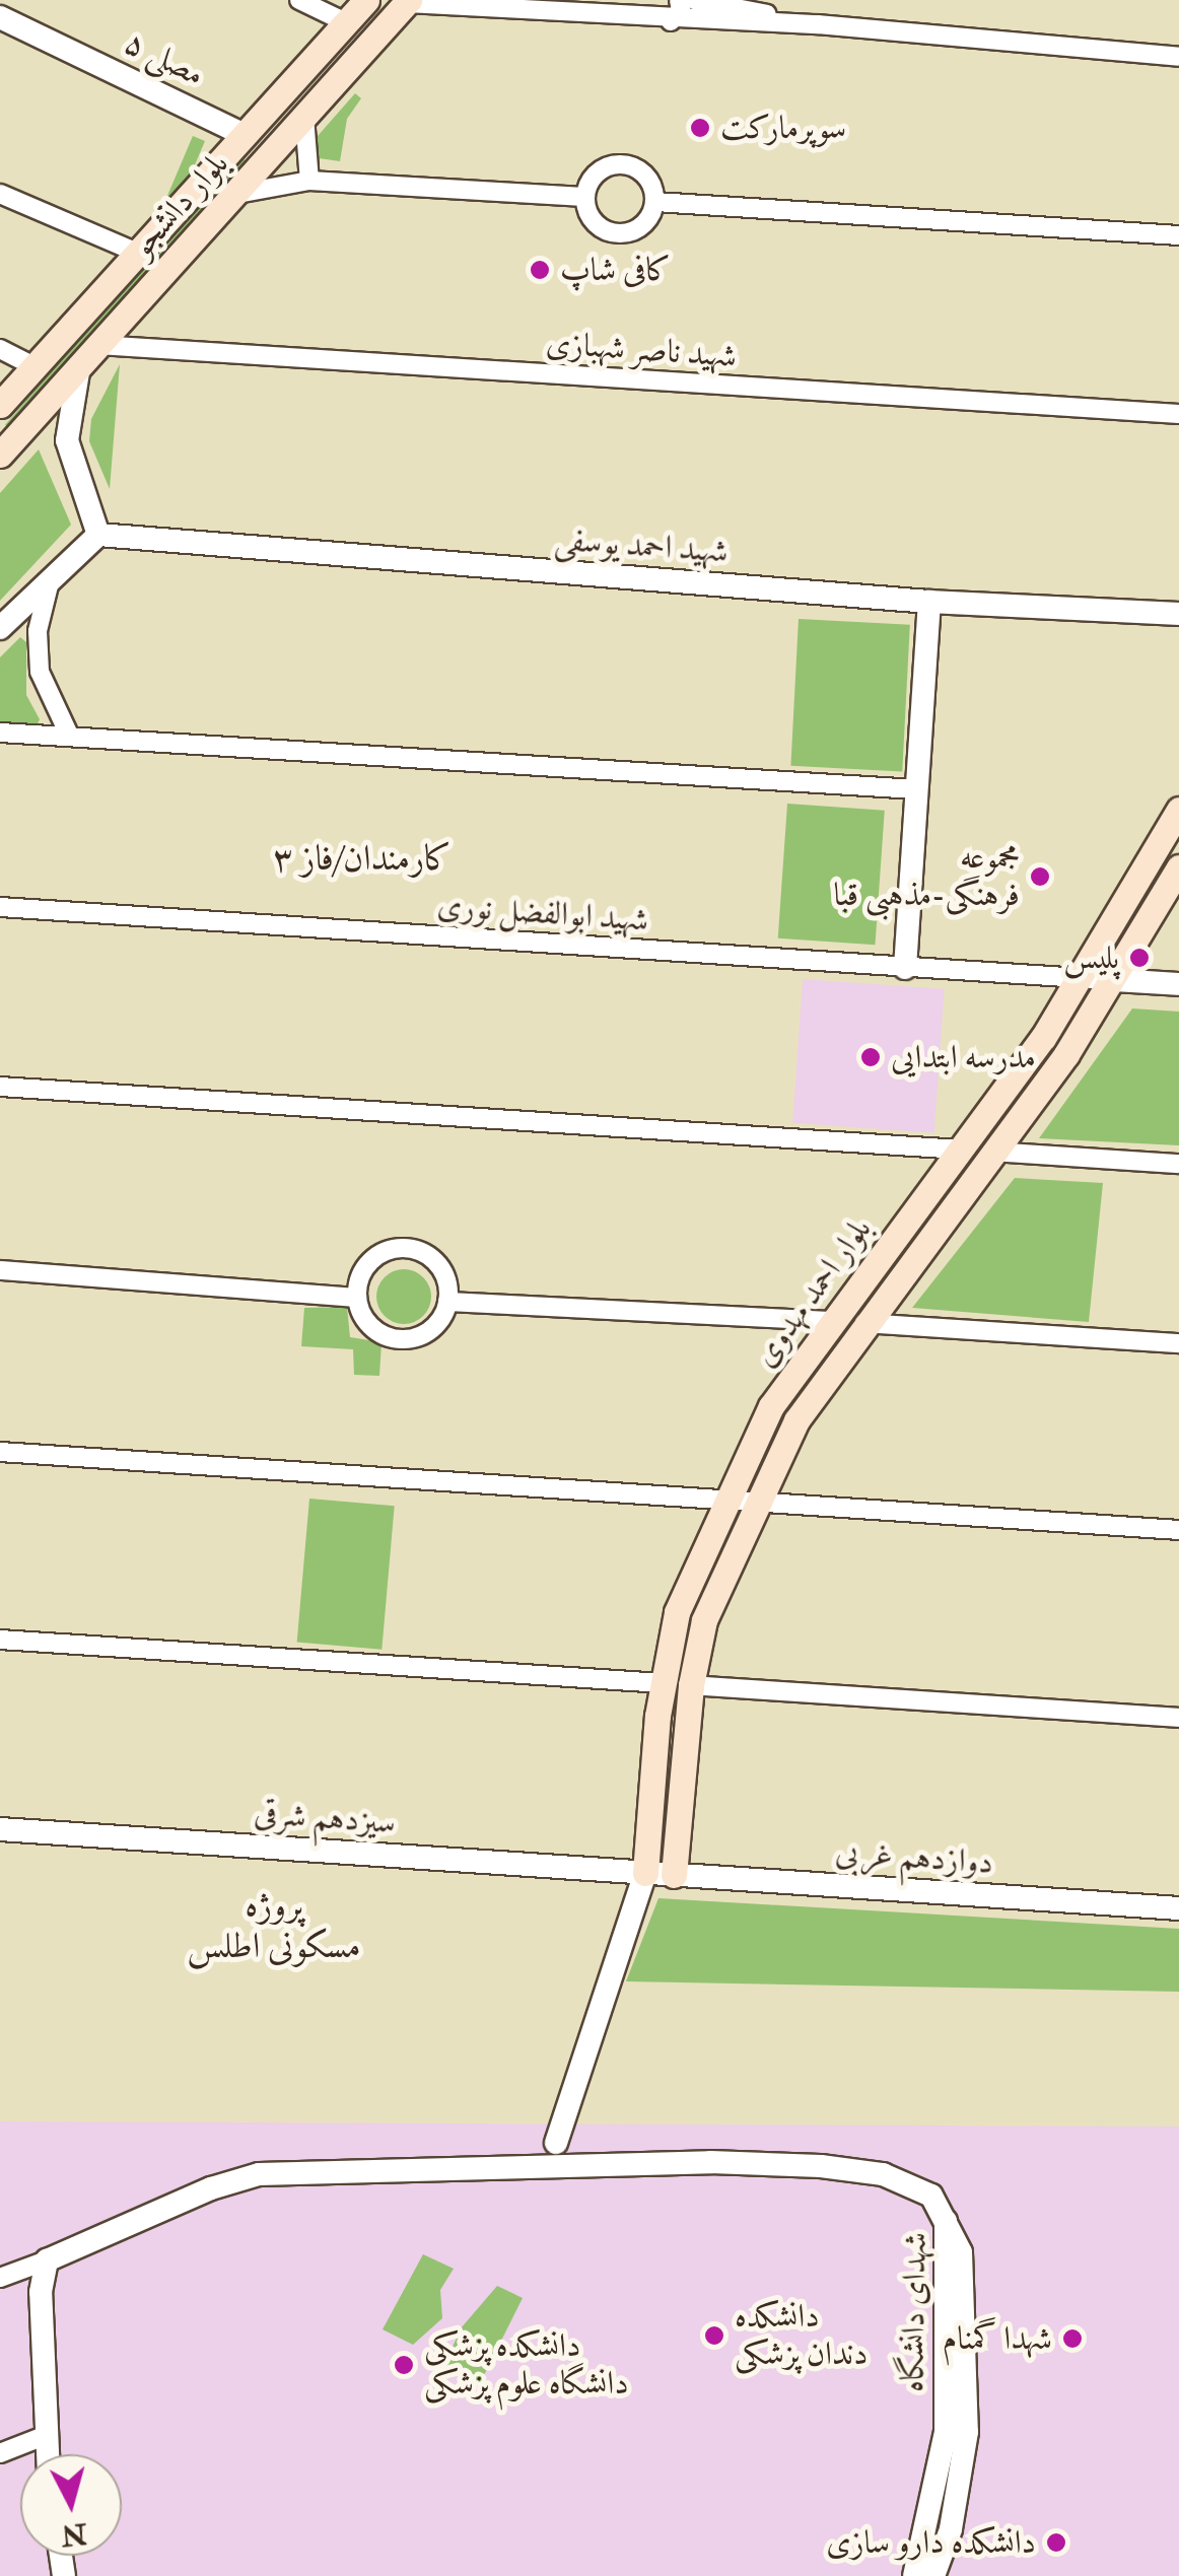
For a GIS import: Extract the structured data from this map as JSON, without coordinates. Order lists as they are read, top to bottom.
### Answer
{
  "streets": {
    "main road": ["بلوار دانشجو", "بلوار احمد مهدوی"],
    "street": [
      "مصلی ۵",
      "شهید ناصر شهبازی",
      "شهید احمد یوسفی",
      "شهید ابوالفضل نوری",
      "سیزدهم شرقی",
      "دوازدهم غربی",
      "شهدای دانشگاه"
    ]
  },
  "crossings": [
    ["مصلی ۵", "بلوار دانشجو"],
    ["بلوار دانشجو", "شهید ناصر شهبازی"],
    ["شهید ابوالفضل نوری", "بلوار احمد مهدوی"],
    ["بلوار احمد مهدوی", "سیزدهم شرقی"],
    ["بلوار احمد مهدوی", "دوازدهم غربی"],
    ["سیزدهم شرقی", "دوازدهم غربی"]
  ],
  "districts": ["کارمندان/فاز ۳", "پروژه مسکونی اطلس"],
  "places": [
    "سوپرمارکت",
    "کافی شاپ",
    "مجموعه فرهنگی-مذهبی قبا",
    "پلیس",
    "مدرسه ابتدایی",
    "دانشکده دندان پزشکی",
    "شهدا گمنام",
    "دانشکده پزشکی دانشگاه علوم پزشکی",
    "دانشکده دارو سازی"
  ],
  "north": "bottom"
}
